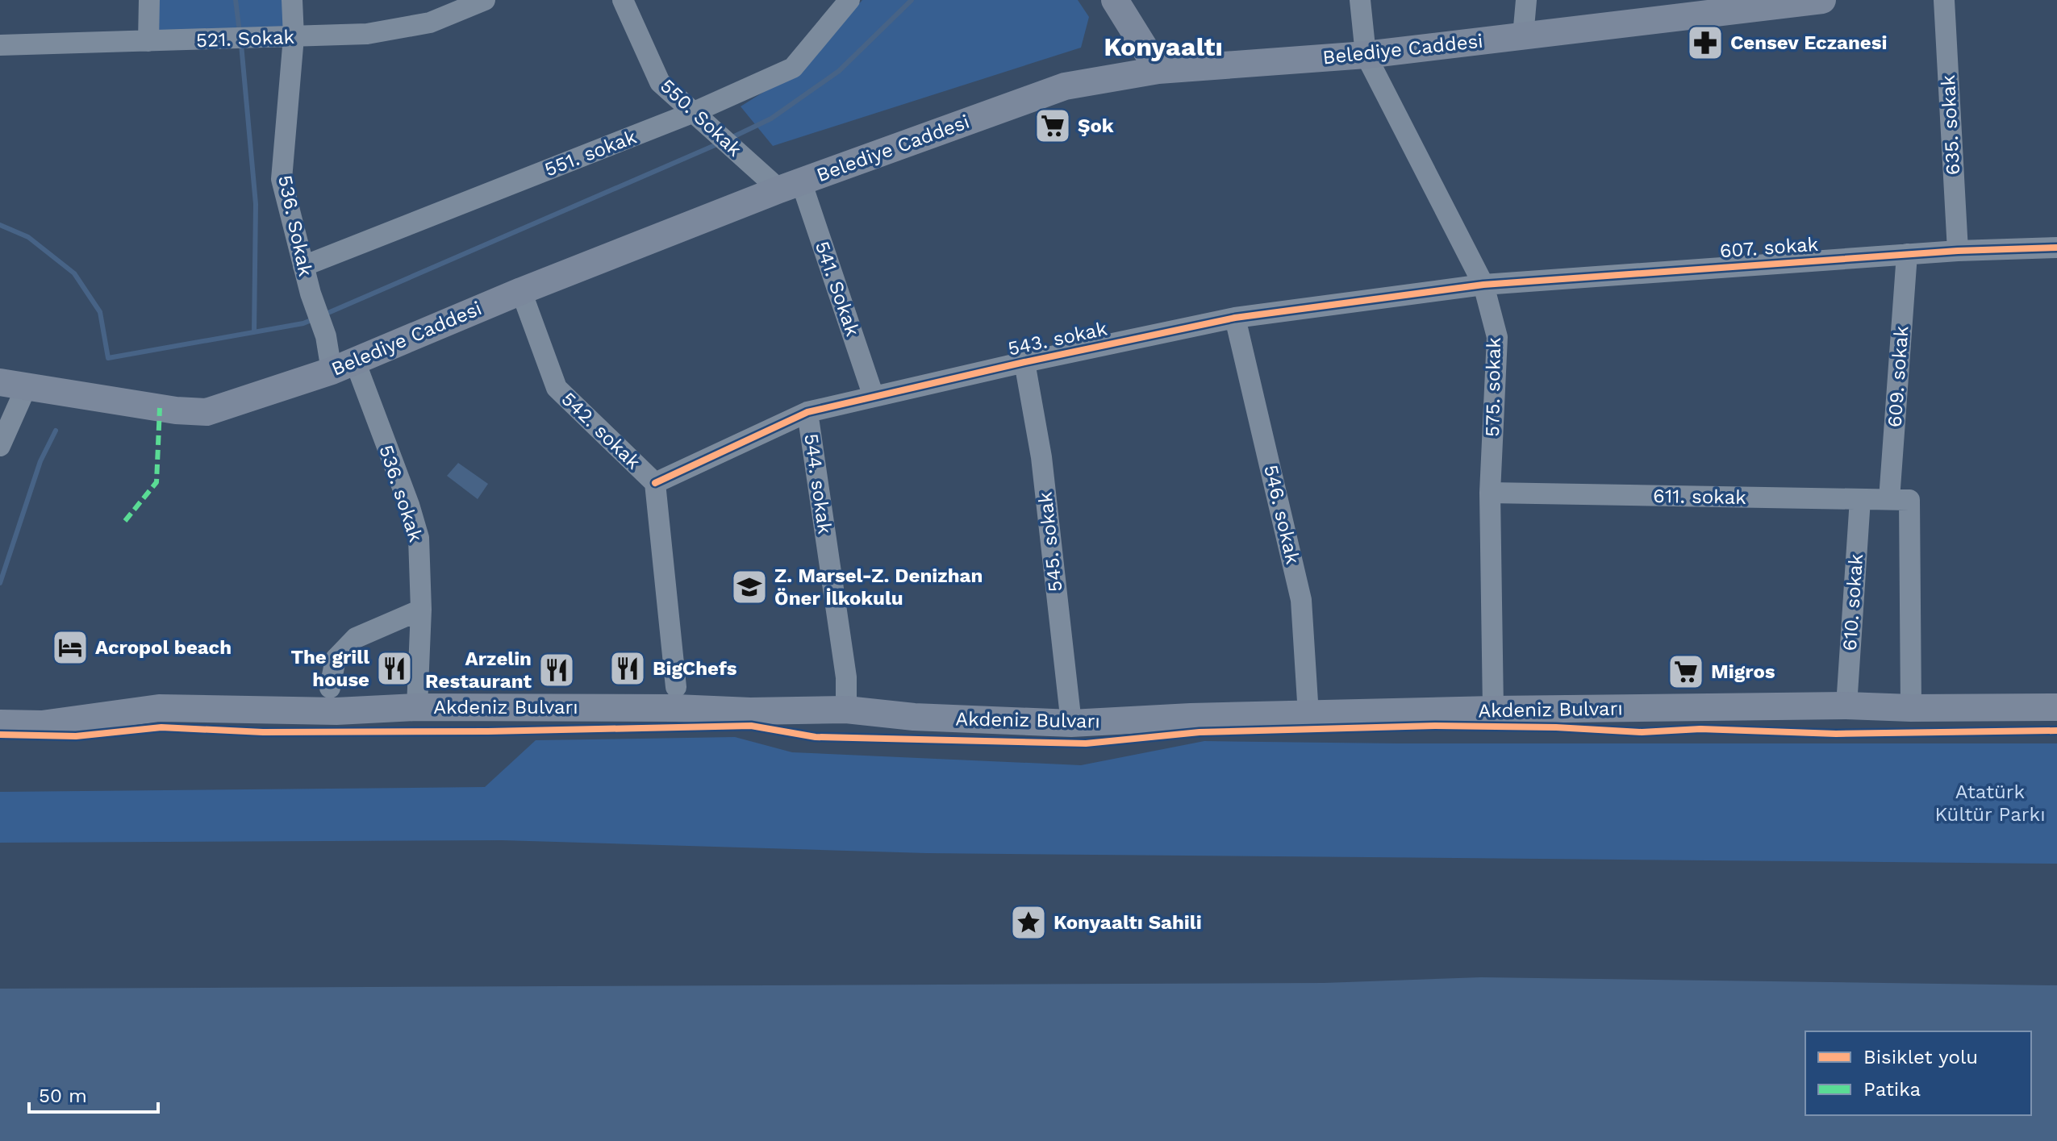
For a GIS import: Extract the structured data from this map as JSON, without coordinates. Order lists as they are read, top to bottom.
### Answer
{
  "streets": {
    "main road": ["Belediye Caddesi", "Akdeniz Bulvarı"],
    "street": [
      "521. Sokak",
      "550. Sokak",
      "635. sokak",
      "551. sokak",
      "536. Sokak",
      "607. sokak",
      "541. Sokak",
      "543. sokak",
      "609. sokak",
      "575. sokak",
      "542. sokak",
      "544. sokak",
      "536. sokak",
      "611. sokak",
      "546. sokak",
      "545. sokak",
      "610. sokak"
    ]
  },
  "crossings": [
    ["521. Sokak", "536. Sokak"],
    ["Belediye Caddesi", "550. Sokak"],
    ["Belediye Caddesi", "536. Sokak"],
    ["Belediye Caddesi", "541. Sokak"],
    ["Belediye Caddesi", "575. sokak"],
    ["Belediye Caddesi", "542. sokak"],
    ["Belediye Caddesi", "536. sokak"],
    ["550. Sokak", "551. sokak"],
    ["550. Sokak", "541. Sokak"],
    ["635. sokak", "607. sokak"],
    ["551. sokak", "536. Sokak"],
    ["536. Sokak", "536. sokak"],
    ["607. sokak", "543. sokak"],
    ["607. sokak", "609. sokak"],
    ["607. sokak", "575. sokak"],
    ["541. Sokak", "543. sokak"],
    ["543. sokak", "575. sokak"],
    ["543. sokak", "542. sokak"],
    ["543. sokak", "544. sokak"],
    ["543. sokak", "546. sokak"],
    ["543. sokak", "545. sokak"],
    ["609. sokak", "611. sokak"],
    ["609. sokak", "Akdeniz Bulvarı"],
    ["575. sokak", "611. sokak"],
    ["575. sokak", "Akdeniz Bulvarı"],
    ["544. sokak", "Akdeniz Bulvarı"],
    ["536. sokak", "Akdeniz Bulvarı"],
    ["611. sokak", "610. sokak"],
    ["546. sokak", "Akdeniz Bulvarı"],
    ["545. sokak", "Akdeniz Bulvarı"],
    ["610. sokak", "Akdeniz Bulvarı"]
  ],
  "districts": ["Konyaaltı"],
  "parks": ["Atatürk Kültür Parkı"],
  "places": {
    "pharmacy": ["Censev Eczanesi"],
    "supermarket": ["Şok", "Migros"],
    "school or university": ["Z. Marsel-Z. Denizhan Öner İlkokulu"],
    "hotel": ["Acropol beach"],
    "restaurant": ["The grill house", "BigChefs", "Arzelin Restaurant"],
    "place": ["Konyaaltı Sahili"]
  },
  "legend": ["Bisiklet yolu", "Patika"],
  "scale_bar": "50 m"
}
